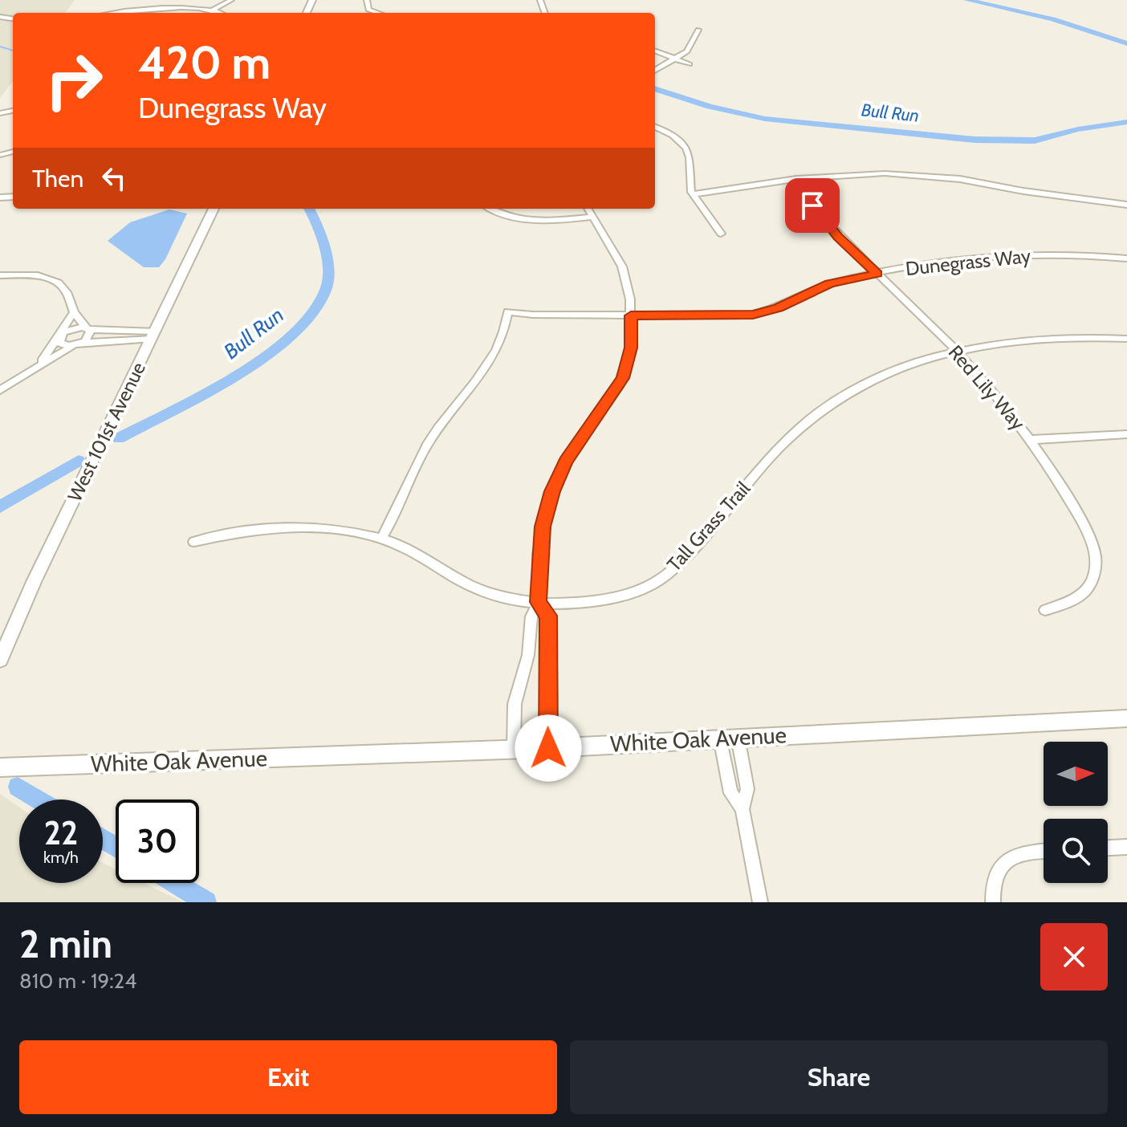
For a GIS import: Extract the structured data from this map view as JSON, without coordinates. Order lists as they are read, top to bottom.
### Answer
{
  "streets": {
    "street": [
      "Dunegrass Way",
      "Red Lily Way",
      "West 101st Avenue",
      "Tall Grass Trail",
      "White Oak Avenue"
    ]
  },
  "crossings": [
    ["Dunegrass Way", "Red Lily Way"],
    ["Dunegrass Way", "Tall Grass Trail"],
    ["Red Lily Way", "Tall Grass Trail"]
  ],
  "water": ["Bull Run"],
  "north": "right",
  "page": {
    "turn": ["420 m", "Dunegrass Way"],
    "then": "Then",
    "speed": "22 km/h",
    "limit": "30",
    "heading": ["2 min", "810 m · 19:24"],
    "buttons": ["Exit", "Share"]
  }
}
